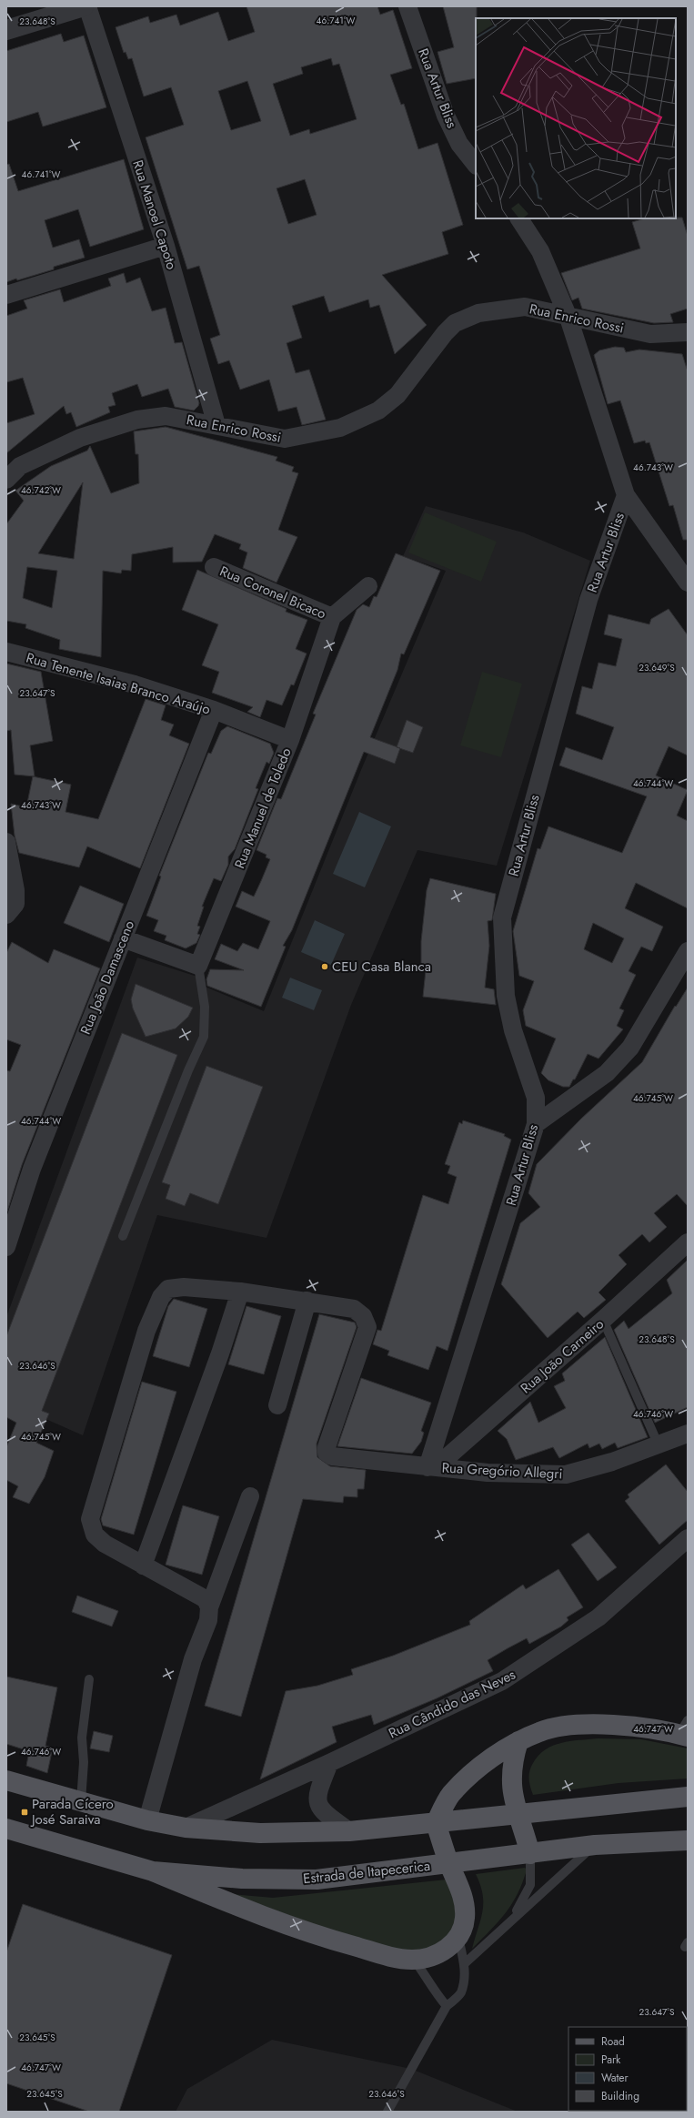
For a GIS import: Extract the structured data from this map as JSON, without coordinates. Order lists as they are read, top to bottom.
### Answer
{
  "streets": {
    "main road": ["Estrada de Itapecerica"],
    "street": [
      "Rua Artur Bliss",
      "Rua Manoel Capoto",
      "Rua Enrico Rossi",
      "Rua Coronel Bicaco",
      "Rua Tenente Isaias Branco Araújo",
      "Rua Manuel de Toledo",
      "Rua João Damasceno",
      "Rua João Carneiro",
      "Rua Gregório Allegri",
      "Rua Cândido das Neves"
    ]
  },
  "crossings": [
    ["Rua Artur Bliss", "Rua Enrico Rossi"],
    ["Rua Artur Bliss", "Rua João Carneiro"],
    ["Rua Artur Bliss", "Rua Gregório Allegri"],
    ["Rua Manoel Capoto", "Rua Enrico Rossi"],
    ["Rua Coronel Bicaco", "Rua Manuel de Toledo"],
    ["Rua Tenente Isaias Branco Araújo", "Rua Manuel de Toledo"],
    ["Rua Tenente Isaias Branco Araújo", "Rua João Damasceno"],
    ["Rua João Carneiro", "Rua Gregório Allegri"]
  ],
  "places": {
    "other": ["CEU Casa Blanca"],
    "transit": ["Parada Cícero José Saraiva"]
  },
  "legend": [
    "Road",
    "Park",
    "Water",
    "Building"
  ],
  "coordinates": [
    "46.741°W",
    "23.648°S",
    "46.743°W",
    "46.742°W",
    "23.649°S",
    "23.647°S",
    "46.744°W",
    "46.745°W",
    "23.646°S",
    "46.746°W",
    "46.747°W",
    "23.645°S"
  ]
}
